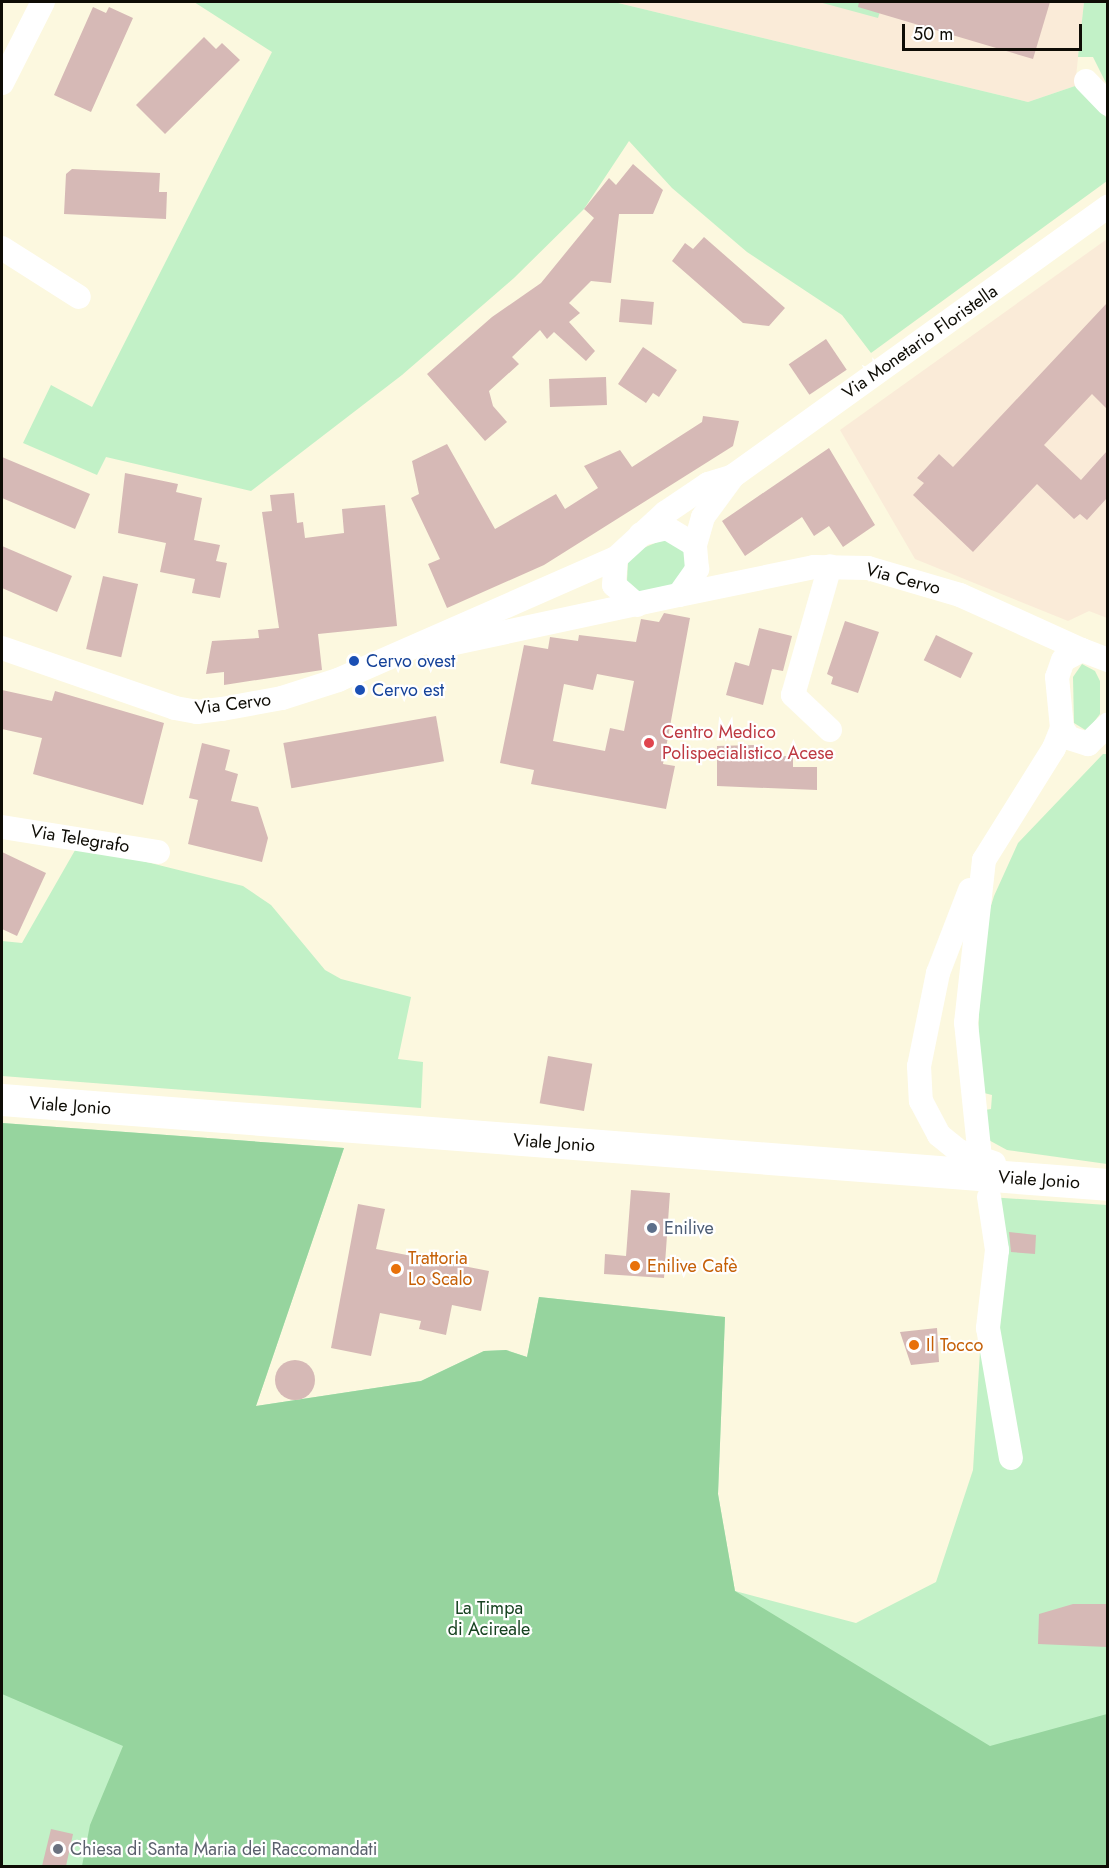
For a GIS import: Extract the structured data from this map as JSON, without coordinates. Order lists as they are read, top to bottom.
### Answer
{
  "streets": {
    "main road": ["Viale Jonio"],
    "street": ["Via Monetario Floristella", "Via Cervo", "Via Telegrafo"]
  },
  "parks": ["La Timpa di Acireale"],
  "places": [
    "Cervo ovest",
    "Cervo est",
    "Centro Medico Polispecialistico Acese",
    "Enilive",
    "Enilive Cafè",
    "Trattoria Lo Scalo",
    "Il Tocco",
    "Chiesa di Santa Maria dei Raccomandati"
  ],
  "scale_bar": "50 m"
}
